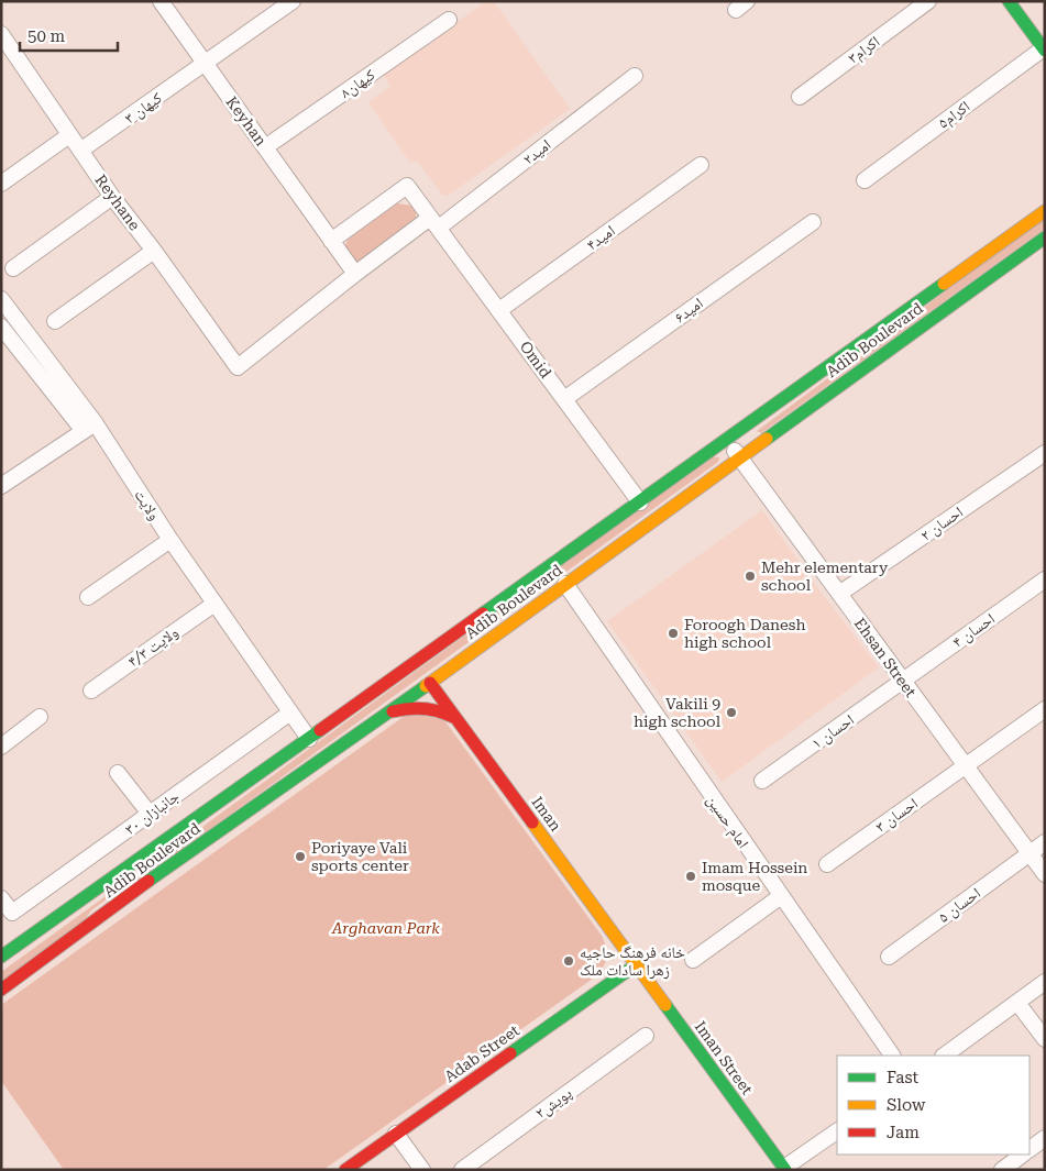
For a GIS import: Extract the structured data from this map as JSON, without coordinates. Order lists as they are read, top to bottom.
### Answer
{
  "streets": {
    "main road": [
      "Adib Boulevard",
      "Iman",
      "Adab Street",
      "Iman Street"
    ],
    "street": [
      "اکرام۳",
      "کیهان۸",
      "کیهان ۳",
      "اکرام۵",
      "Keyhan",
      "امید۲",
      "Reyhane",
      "امید۴",
      "امید۶",
      "Omid",
      "ولایت",
      "احسان ۲",
      "احسان ۴",
      "ولایت ۴/۳",
      "Ehsan Street",
      "احسان ۱",
      "جانبازان ۳۰",
      "احسان ۳",
      "امام حسین",
      "احسان ۵",
      "پویش۲"
    ]
  },
  "crossings": [
    ["کیهان۸", "Keyhan"],
    ["کیهان ۳", "Keyhan"],
    ["کیهان ۳", "Reyhane"],
    ["Keyhan", "Omid"],
    ["امید۲", "Omid"],
    ["امید۴", "Omid"],
    ["امید۶", "Omid"],
    ["Adib Boulevard", "Omid"],
    ["Adib Boulevard", "ولایت"],
    ["Adib Boulevard", "Ehsan Street"],
    ["Adib Boulevard", "Iman"],
    ["Adib Boulevard", "امام حسین"],
    ["ولایت", "ولایت ۴/۳"],
    ["ولایت", "جانبازان ۳۰"],
    ["احسان ۲", "Ehsan Street"],
    ["احسان ۴", "Ehsan Street"],
    ["احسان ۴", "احسان ۱"],
    ["Ehsan Street", "احسان ۱"],
    ["Ehsan Street", "احسان ۳"],
    ["Ehsan Street", "احسان ۵"],
    ["Iman", "Adab Street"],
    ["Iman", "Iman Street"],
    ["Adab Street", "Iman Street"]
  ],
  "parks": ["Arghavan Park"],
  "places": [
    "Mehr elementary school",
    "Foroogh Danesh high school",
    "Vakili 9 high school",
    "Poriyaye Vali sports center",
    "Imam Hossein mosque",
    "خانه فرهنگ حاجیه زهرا سادات ملک"
  ],
  "legend": ["Fast", "Slow", "Jam"],
  "scale_bar": "50 m"
}
